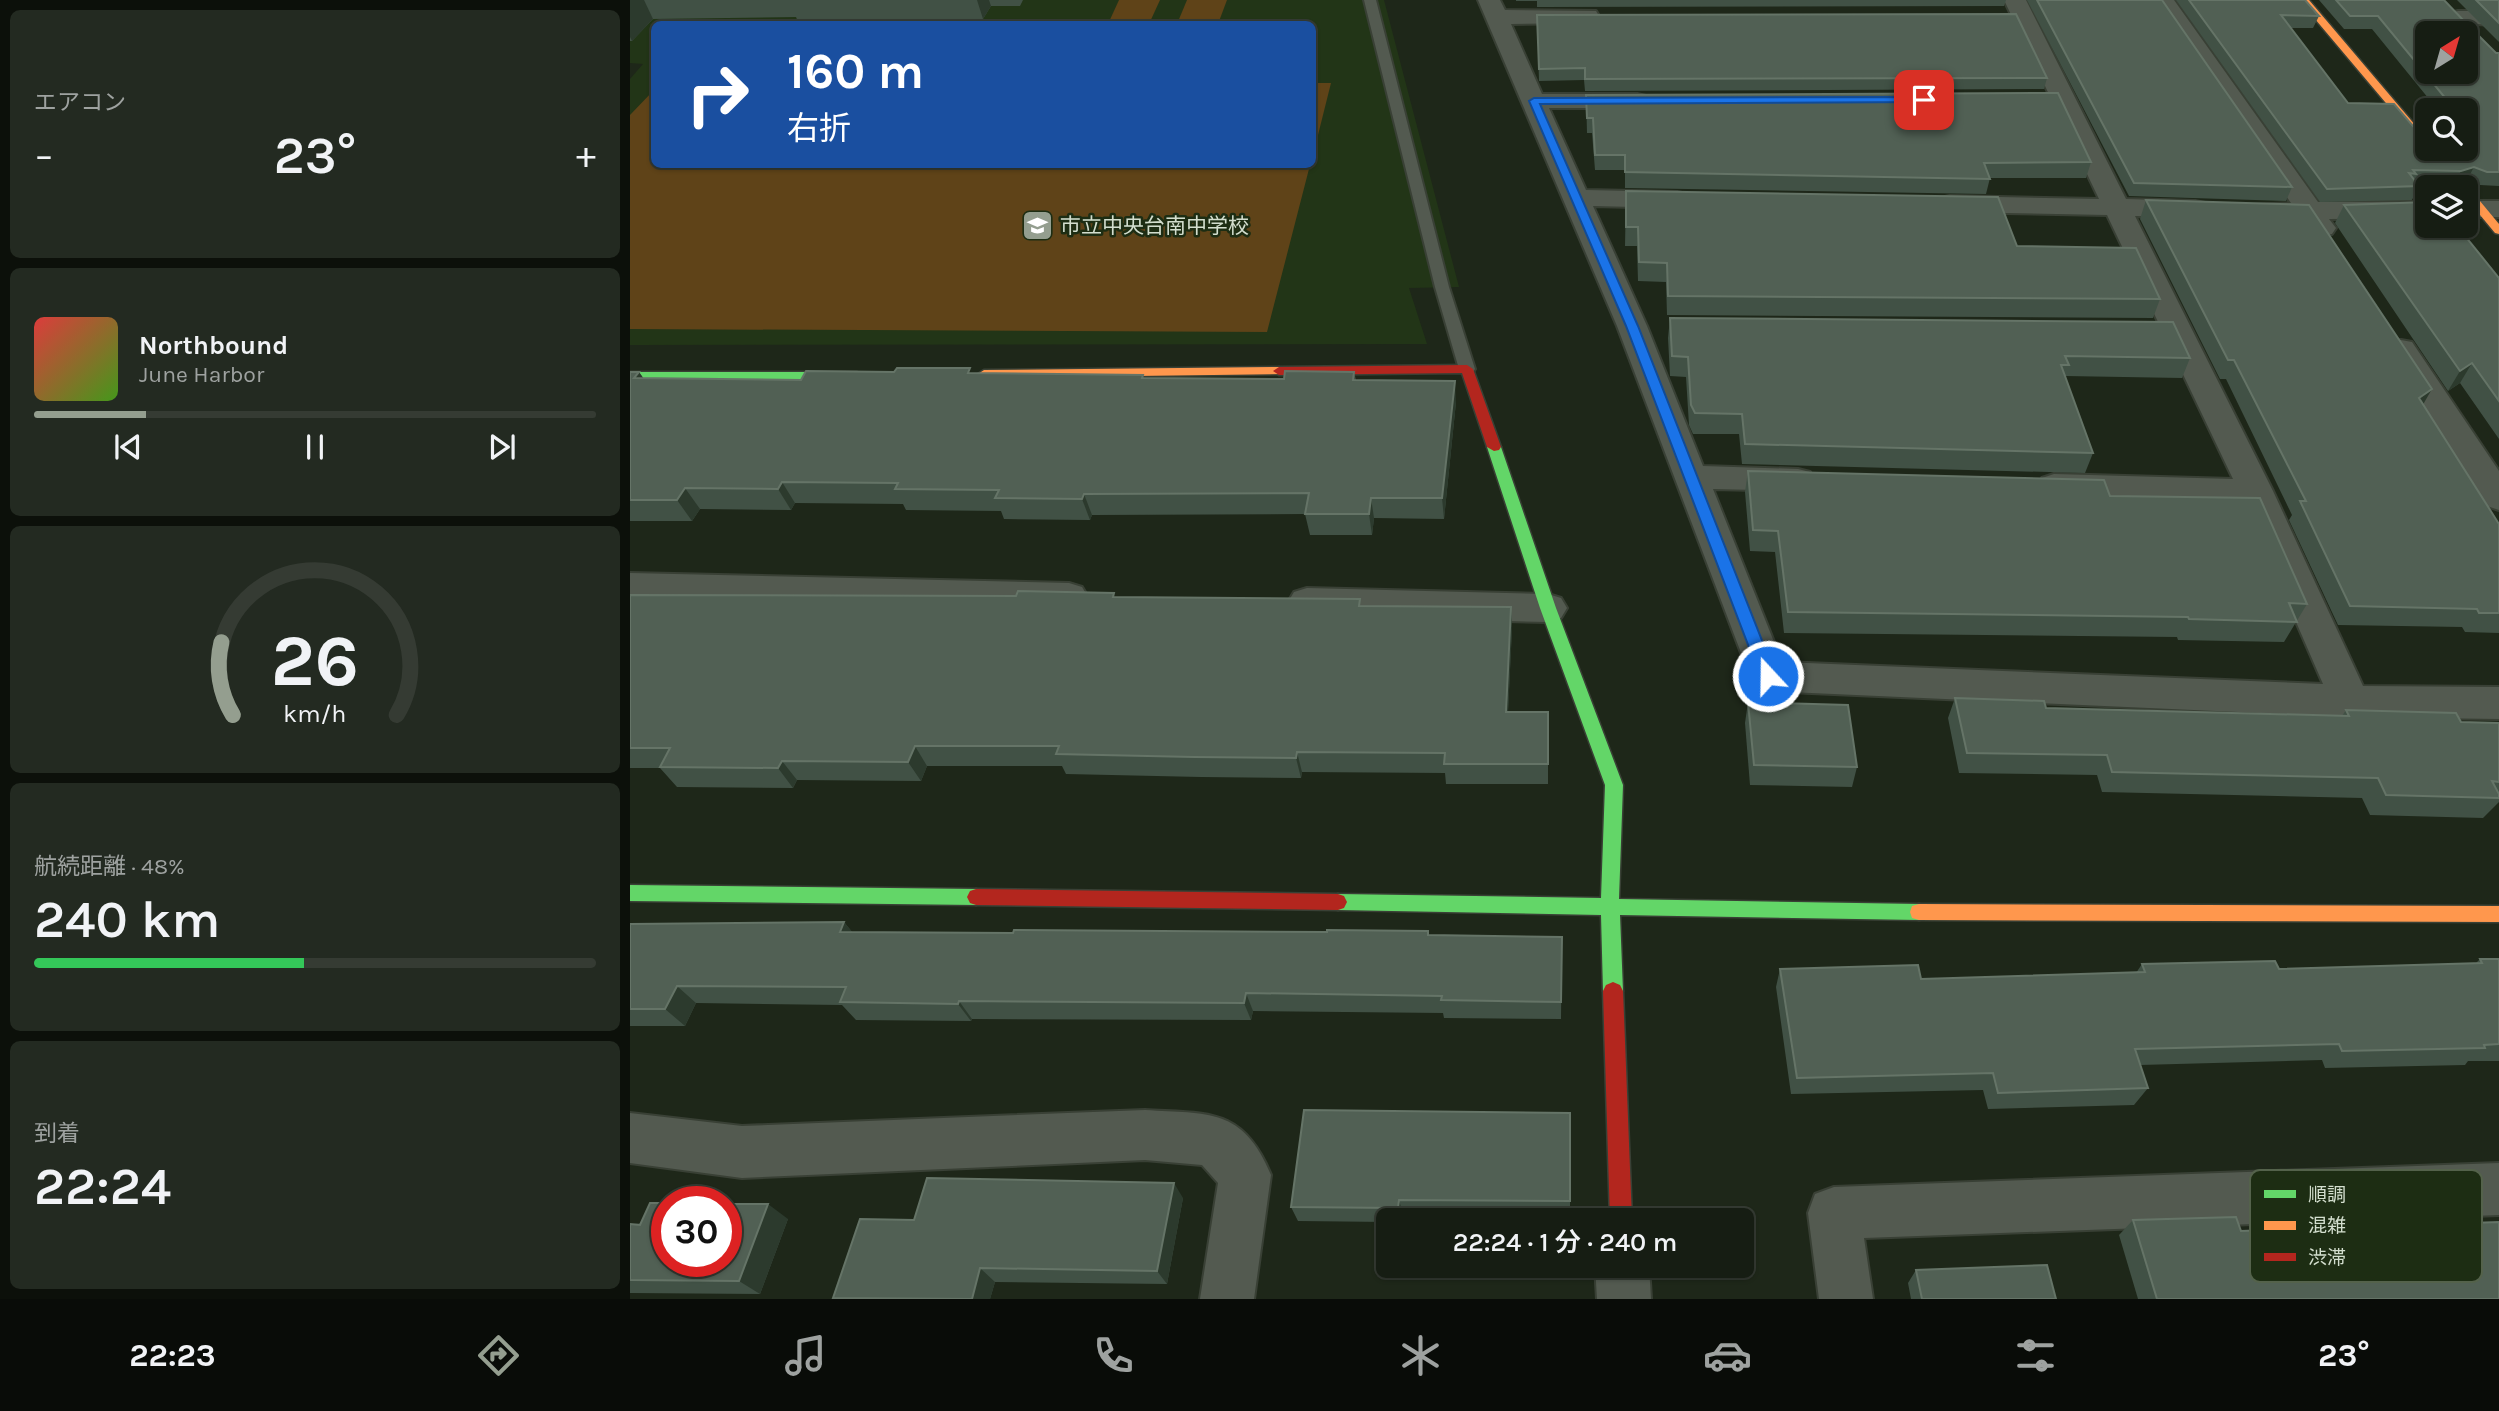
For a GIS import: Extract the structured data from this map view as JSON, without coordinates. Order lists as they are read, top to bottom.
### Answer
{
  "places": {
    "school or university": ["市立中央台南中学校"]
  },
  "legend": ["順調", "混雑", "渋滞"],
  "north": "top right",
  "page": {
    "tile": [
      "エアコン",
      ["航続距離 · 48%", "240 km"],
      ["到着", "22:24"]
    ],
    "turn": ["160 m", "右折"],
    "heat": ["−", "23°", "+"],
    "song": ["Northbound", "June Harbor"],
    "limit": "30",
    "trip": "22:24 · 1 分 · 240 m",
    "tabs": ["22:23", "23°"],
    "gauge": ["26", "km/h"]
  }
}
